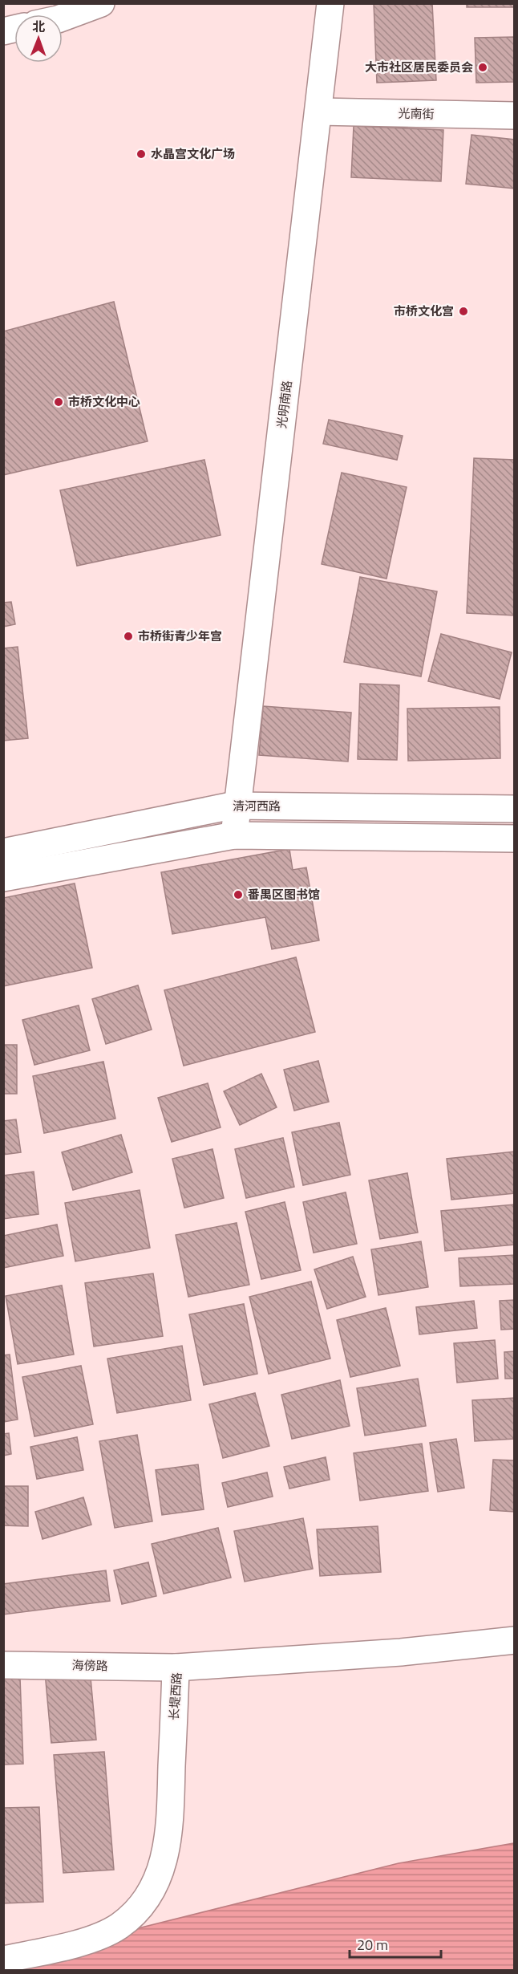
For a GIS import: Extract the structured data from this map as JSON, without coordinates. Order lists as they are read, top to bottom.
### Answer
{
  "streets": {
    "street": [
      "光南街",
      "光明南路",
      "清河西路",
      "海傍路",
      "长堤西路"
    ]
  },
  "crossings": [
    ["光南街", "光明南路"],
    ["光明南路", "清河西路"],
    ["海傍路", "长堤西路"]
  ],
  "places": [
    "大市社区居民委员会",
    "水晶宫文化广场",
    "市桥文化宫",
    "市桥文化中心",
    "市桥街青少年宫",
    "番禺区图书馆"
  ],
  "scale_bar": "20 m",
  "north": "top"
}
